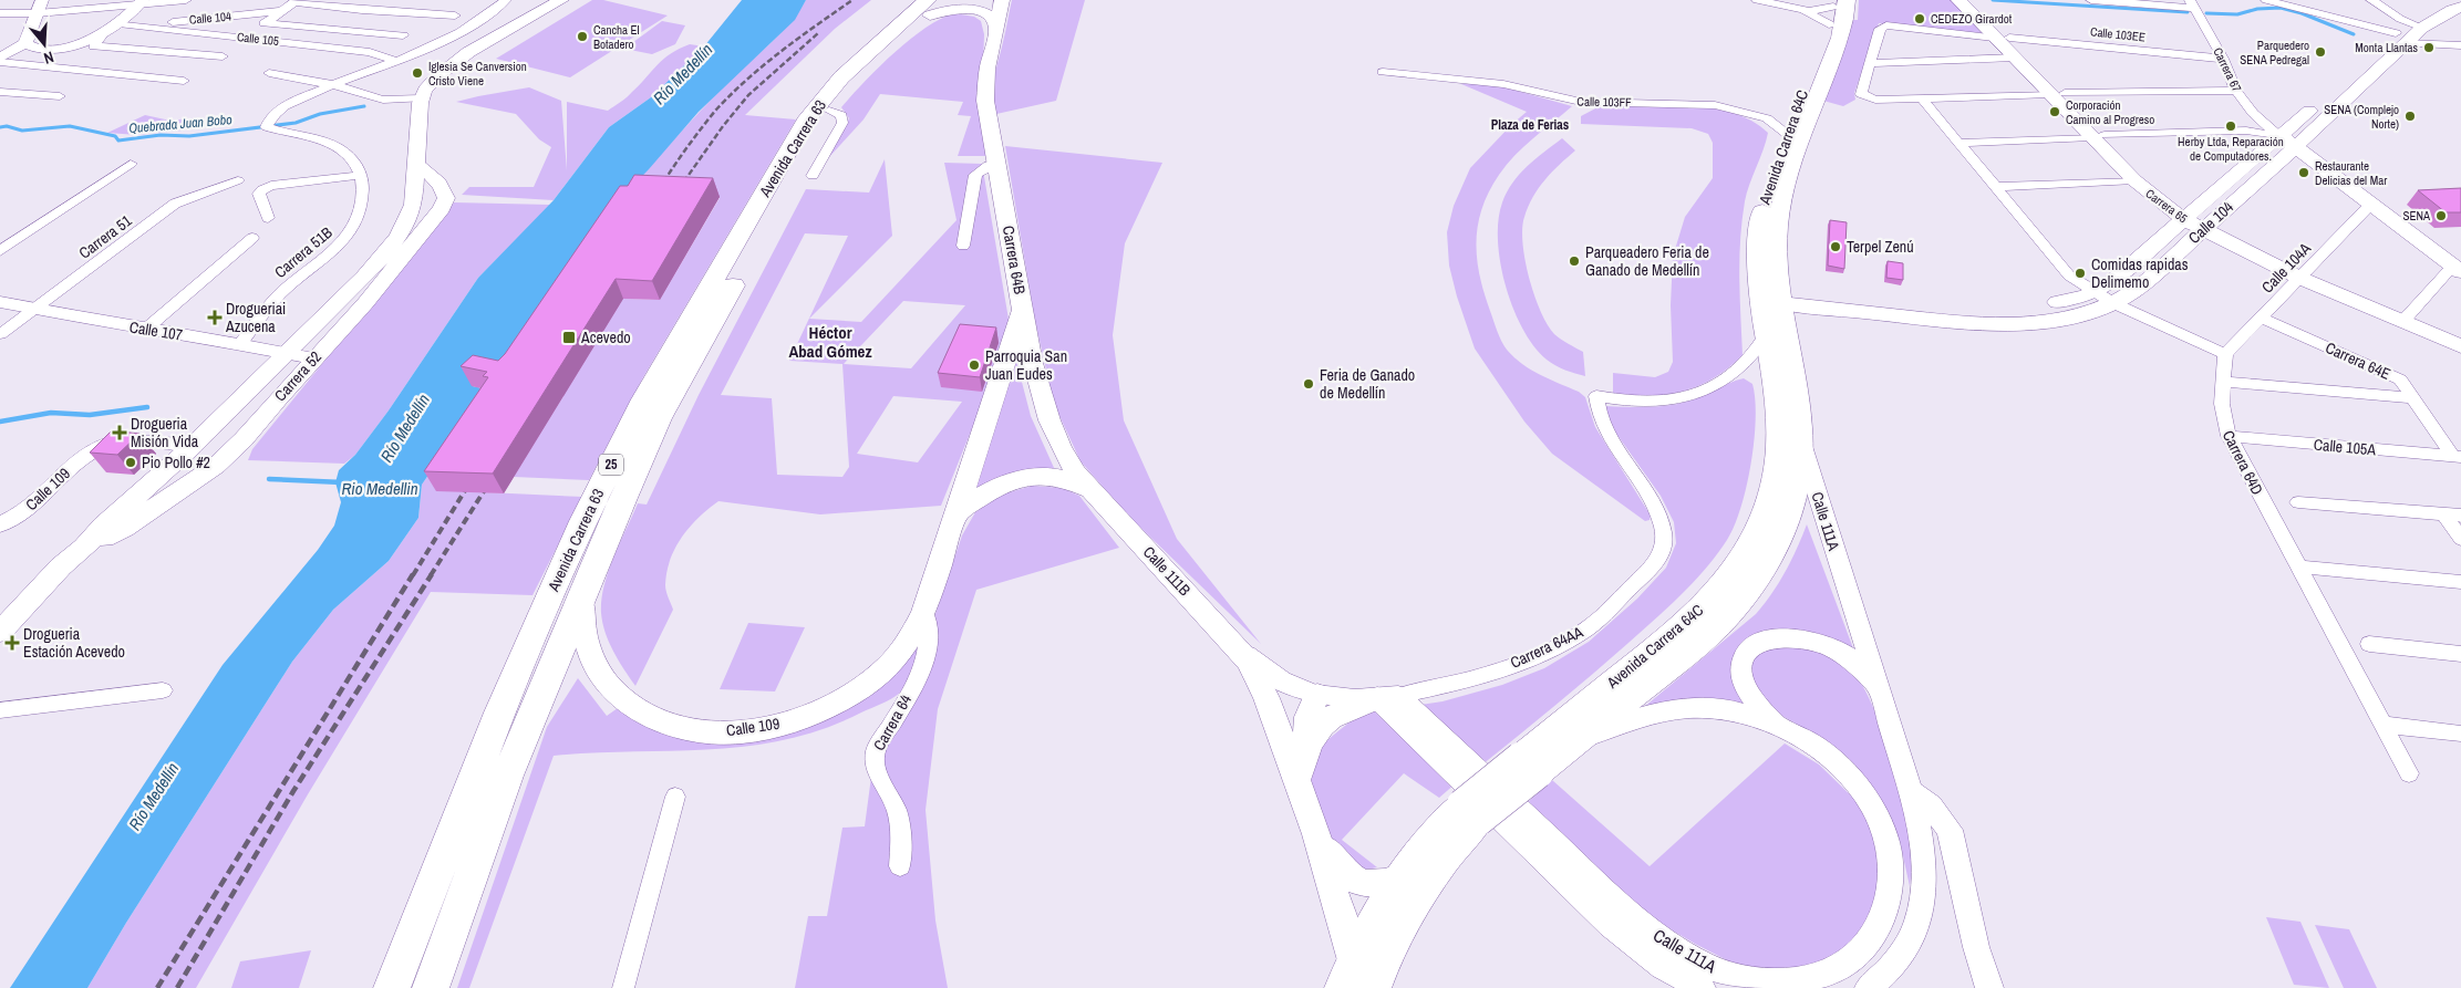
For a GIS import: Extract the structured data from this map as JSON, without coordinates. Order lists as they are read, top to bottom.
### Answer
{
  "streets": {
    "highway": ["Avenida Carrera 63", "25"],
    "main road": [
      "Calle 104",
      "Carrera 67",
      "Avenida Carrera 64C",
      "Carrera 65",
      "Carrera 64B",
      "Carrera 52",
      "Calle 109",
      "Calle 111B"
    ],
    "street": [
      "Calle 103EE",
      "Calle 105",
      "Calle 103FF",
      "Carrera 51",
      "Carrera 51B",
      "Calle 104A",
      "Calle 107",
      "Carrera 64E",
      "Calle 105A",
      "Carrera 64D",
      "Calle 111A",
      "Carrera 64AA",
      "Carrera 64"
    ]
  },
  "crossings": [
    ["Calle 104", "Calle 105"],
    ["Calle 104", "Carrera 67"],
    ["Calle 104", "Avenida Carrera 64C"],
    ["Calle 104", "Carrera 65"],
    ["Calle 103EE", "Carrera 67"],
    ["Calle 103EE", "Carrera 65"],
    ["Carrera 67", "Calle 104A"],
    ["Calle 103FF", "Avenida Carrera 64C"],
    ["Avenida Carrera 64C", "Calle 111A"],
    ["Avenida Carrera 64C", "Calle 111B"],
    ["Avenida Carrera 64C", "Carrera 64AA"],
    ["Avenida Carrera 63", "Calle 109"],
    ["Carrera 65", "Calle 104A"],
    ["Carrera 51", "Calle 107"],
    ["Carrera 51B", "Calle 107"],
    ["Carrera 64B", "Calle 109"],
    ["Carrera 64B", "Calle 111B"],
    ["Carrera 64B", "Carrera 64"],
    ["Calle 104A", "Carrera 64E"],
    ["Calle 104A", "Carrera 64D"],
    ["Calle 107", "Carrera 52"],
    ["Carrera 64E", "Calle 105A"],
    ["Carrera 52", "Calle 109"],
    ["Calle 105A", "Carrera 64D"],
    ["Calle 109", "Carrera 64"],
    ["Calle 111A", "Carrera 64AA"],
    ["Calle 111B", "Carrera 64AA"]
  ],
  "districts": ["Plaza de Ferias", "Héctor Abad Gómez"],
  "water": ["Río Medellín", "Quebrada Juan Bobo", "Rio Medellin"],
  "places": {
    "other": [
      "CEDEZO Girardot",
      "Cancha El Botadero",
      "Monta Llantas",
      "Parquedero SENA Pedregal",
      "Iglesia Se Canversion Cristo Viene",
      "Corporación Camino al Progreso",
      "SENA (Complejo Norte)",
      "Herby Ltda, Reparación de Computadores.",
      "Restaurante Delicias del Mar",
      "SENA",
      "Terpel Zenú",
      "Parqueadero Feria de Ganado de Medellín",
      "Comidas rapidas Delimemo",
      "Parroquia San Juan Eudes",
      "Feria de Ganado de Medellín",
      "Pio Pollo #2"
    ],
    "health": ["Drogueriai Azucena", "Drogueria Misión Vida", "Drogueria Estación Acevedo"],
    "transit": ["Acevedo"]
  },
  "north": "bottom"
}
